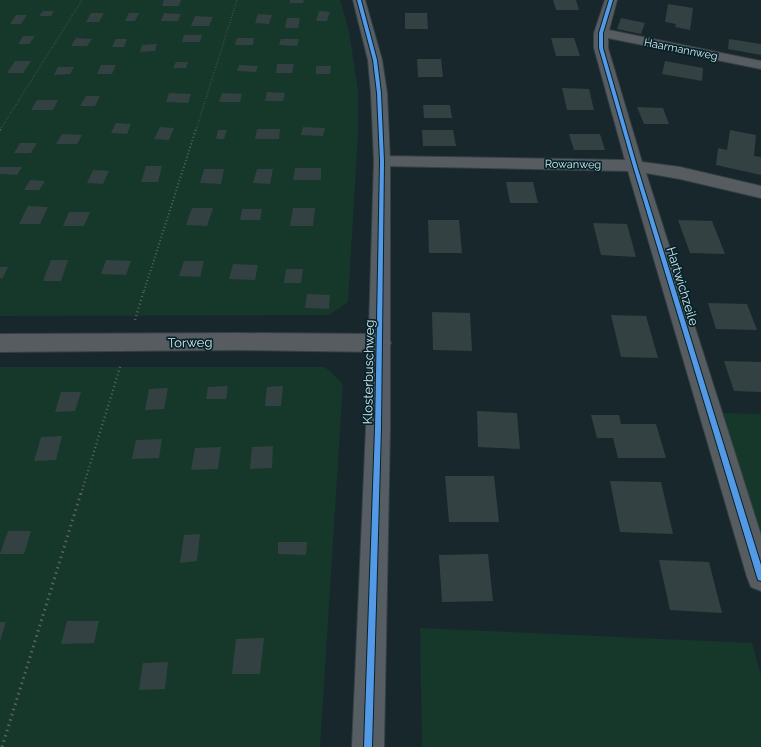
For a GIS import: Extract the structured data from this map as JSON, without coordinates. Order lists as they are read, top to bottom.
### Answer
{
  "streets": {
    "street": [
      "Haarmannweg",
      "Rowanweg",
      "Hartwichzeile",
      "Torweg",
      "Klosterbuschweg"
    ]
  },
  "crossings": [
    ["Haarmannweg", "Hartwichzeile"],
    ["Rowanweg", "Hartwichzeile"],
    ["Rowanweg", "Klosterbuschweg"],
    ["Torweg", "Klosterbuschweg"]
  ]
}
